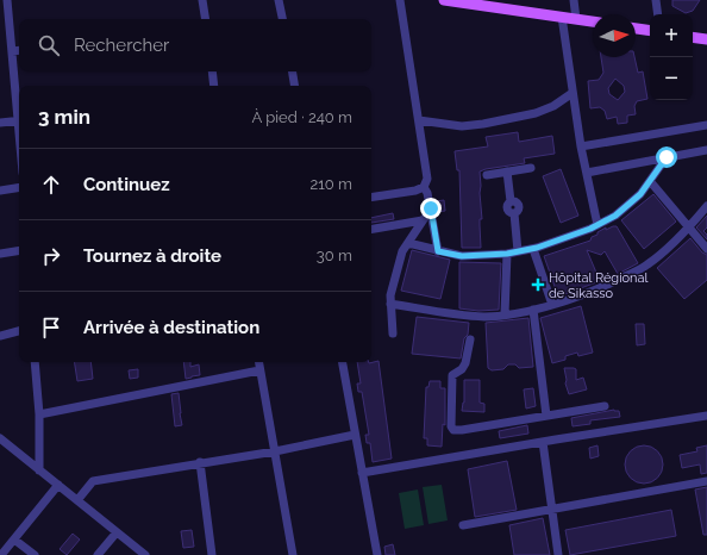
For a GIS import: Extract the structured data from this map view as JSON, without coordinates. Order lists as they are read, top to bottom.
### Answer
{
  "places": {
    "health": ["Hôpital Régional de Sikasso"]
  },
  "north": "right",
  "page": {
    "map_buttons": ["+", "−"],
    "search": "Rechercher",
    "heading": ["3 min", "À pied · 240 m"],
    "list": [
      ["Continuez", "210 m"],
      ["Tournez à droite", "30 m"],
      "Arrivée à destination"
    ]
  }
}
